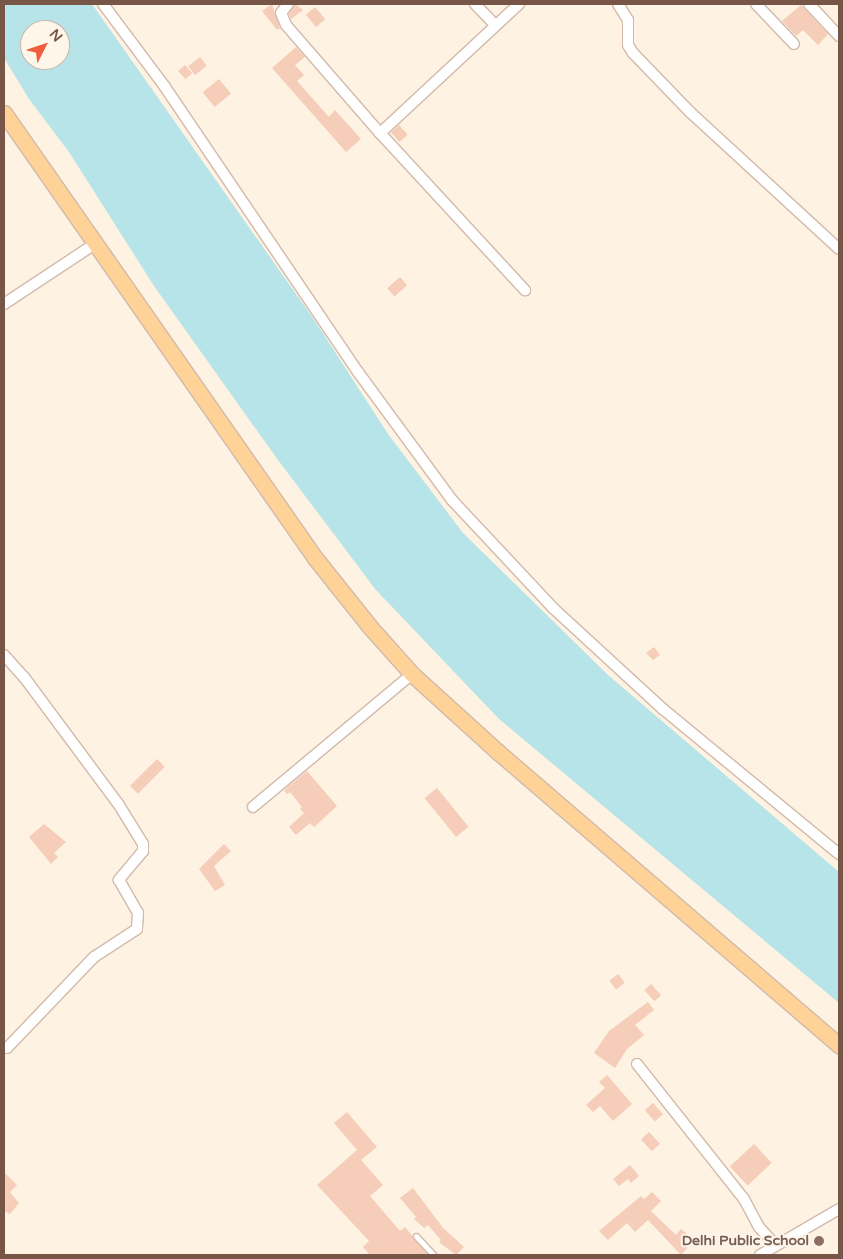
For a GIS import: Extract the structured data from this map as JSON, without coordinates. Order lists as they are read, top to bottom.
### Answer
{
  "places": ["Delhi Public School"],
  "north": "top right"
}
